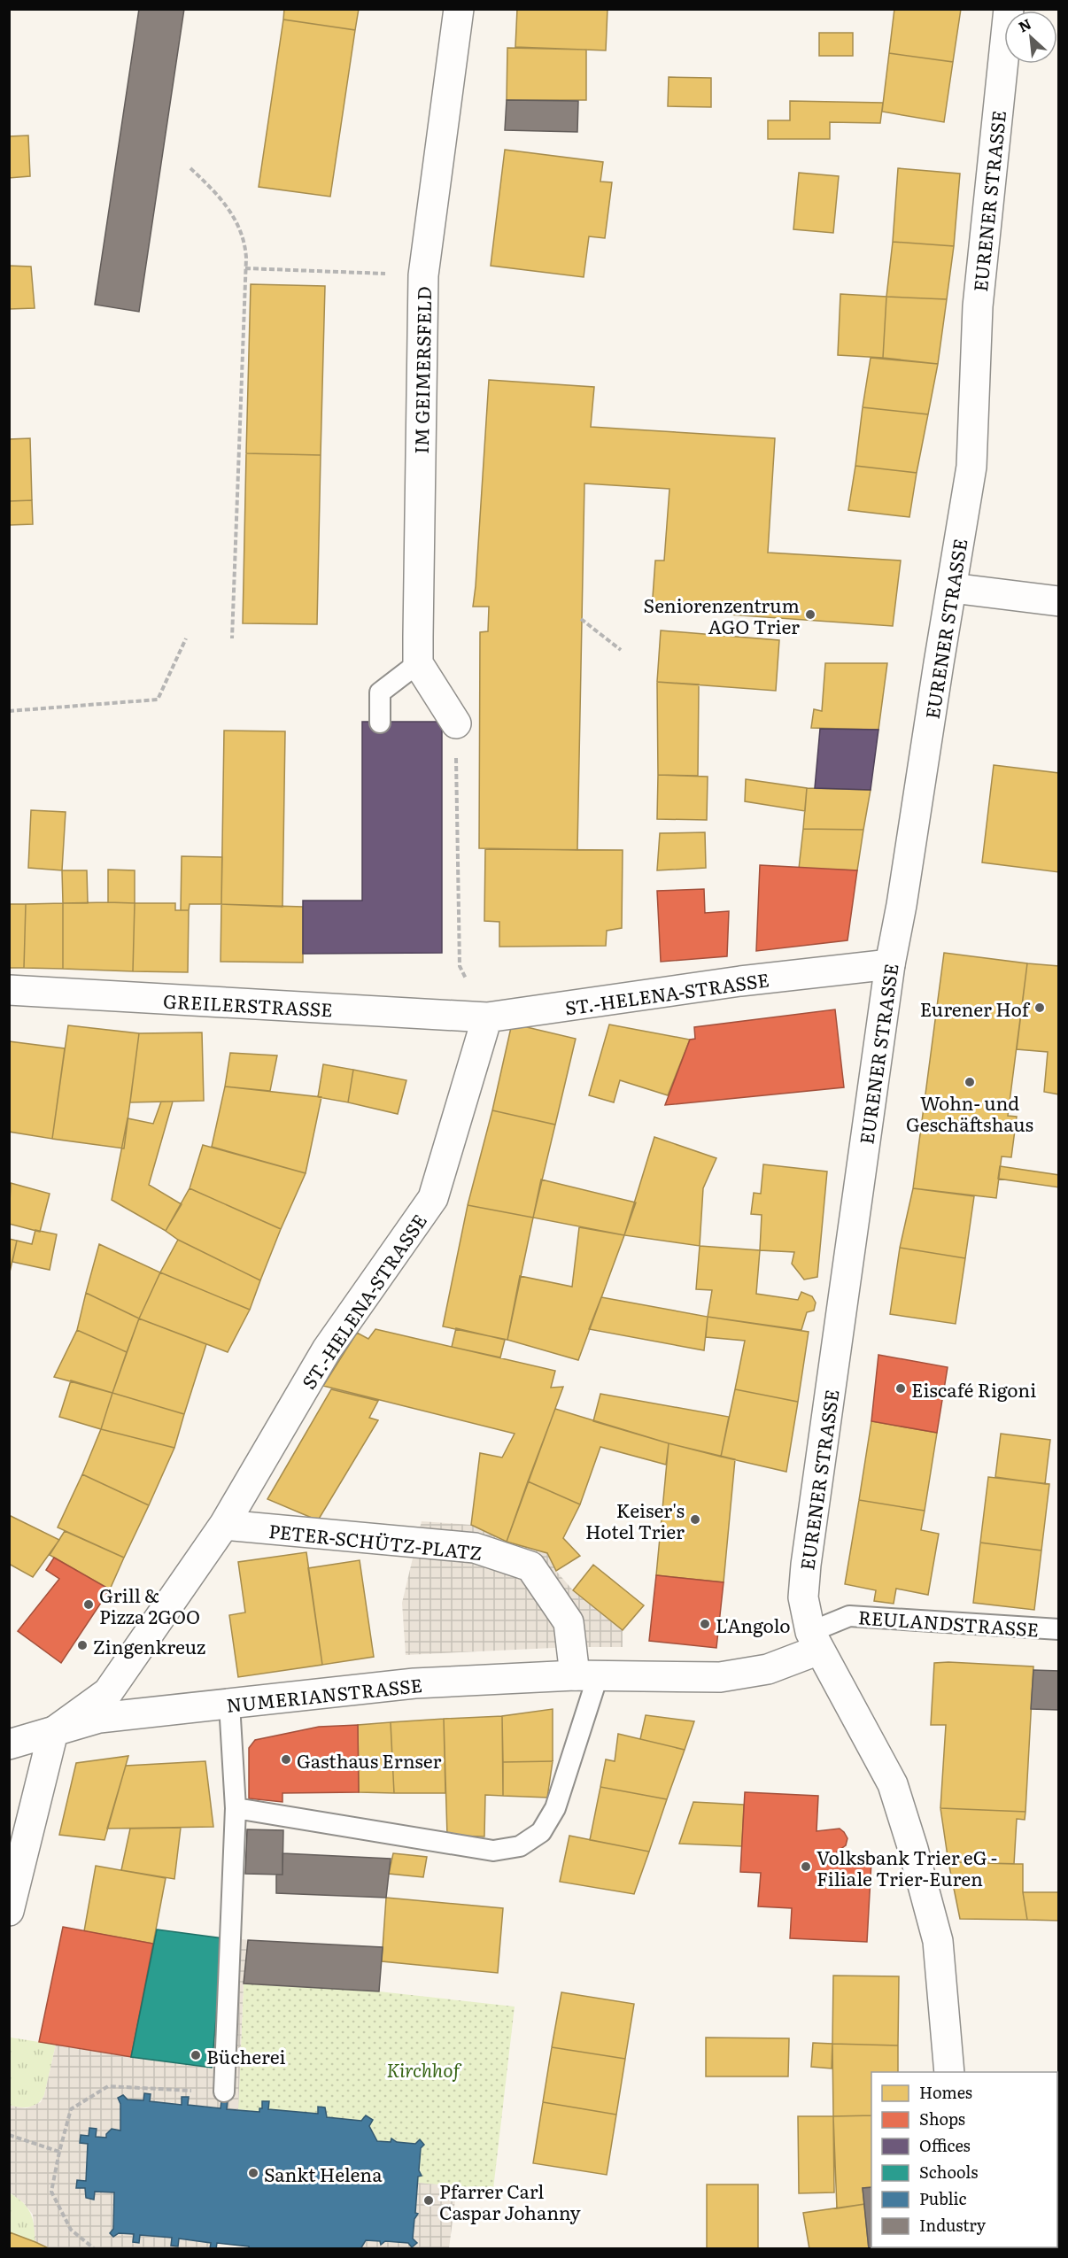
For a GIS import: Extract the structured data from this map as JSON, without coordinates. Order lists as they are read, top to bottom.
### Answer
{
  "streets": {
    "street": [
      "EURENER STRASSE",
      "IM GEIMERSFELD",
      "ST.-HELENA-STRASSE",
      "GREILERSTRASSE",
      "PETER-SCHÜTZ-PLATZ",
      "NUMERIANSTRASSE"
    ],
    "lane": ["REULANDSTRASSE"]
  },
  "crossings": [
    ["EURENER STRASSE", "ST.-HELENA-STRASSE"],
    ["EURENER STRASSE", "REULANDSTRASSE"],
    ["EURENER STRASSE", "NUMERIANSTRASSE"],
    ["ST.-HELENA-STRASSE", "GREILERSTRASSE"],
    ["ST.-HELENA-STRASSE", "PETER-SCHÜTZ-PLATZ"],
    ["ST.-HELENA-STRASSE", "NUMERIANSTRASSE"],
    ["PETER-SCHÜTZ-PLATZ", "NUMERIANSTRASSE"],
    ["REULANDSTRASSE", "NUMERIANSTRASSE"]
  ],
  "parks": ["Kirchhof"],
  "places": [
    "Seniorenzentrum AGO Trier",
    "Eurener Hof",
    "Wohn- und Geschäftshaus",
    "Eiscafé Rigoni",
    "Keiser's Hotel Trier",
    "Grill & Pizza 2GOO",
    "L'Angolo",
    "Zingenkreuz",
    "Gasthaus Ernser",
    "Volksbank Trier eG - Filiale Trier-Euren",
    "Bücherei",
    "Sankt Helena",
    "Pfarrer Carl Caspar Johanny"
  ],
  "legend": [
    "Homes",
    "Shops",
    "Offices",
    "Schools",
    "Public",
    "Industry"
  ],
  "north": "top left"
}
